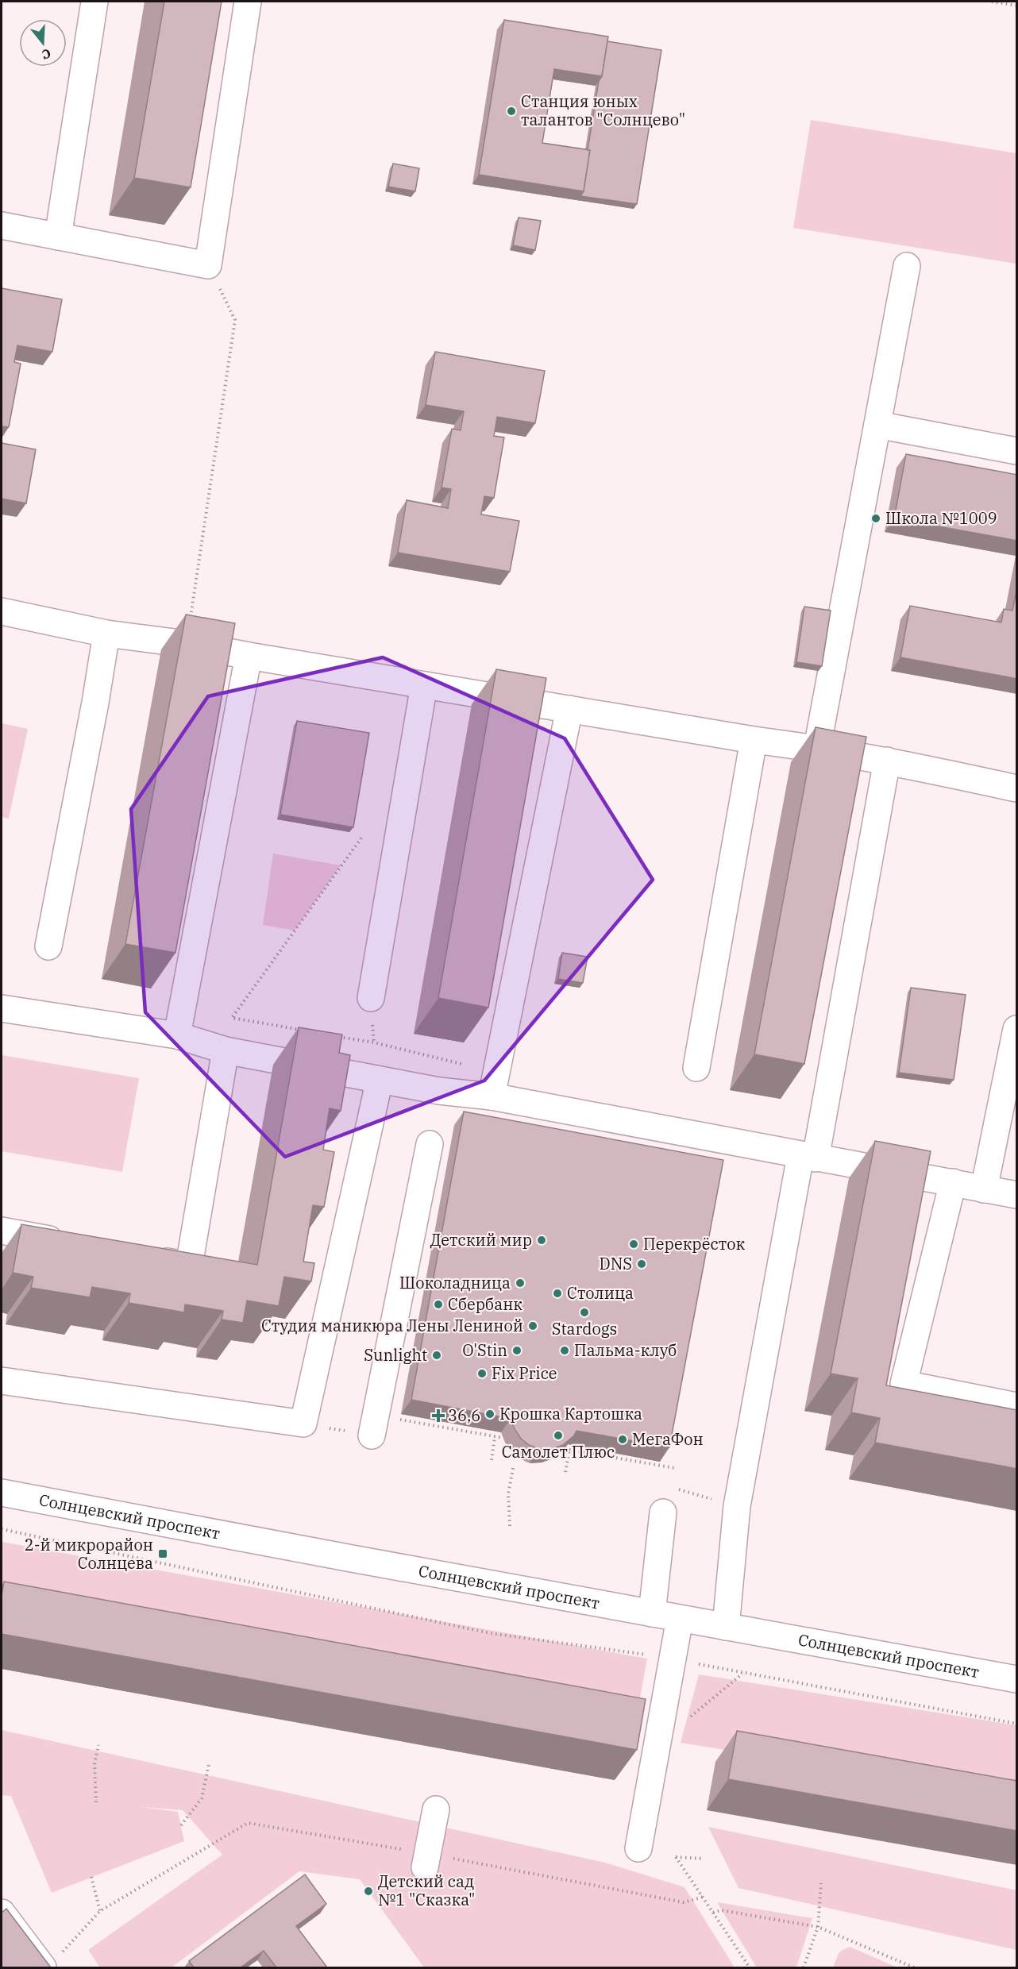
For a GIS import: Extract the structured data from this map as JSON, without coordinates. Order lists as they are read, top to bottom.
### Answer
{
  "streets": {
    "street": ["Солнцевский проспект"]
  },
  "places": {
    "other": [
      "Станция юных талантов \"Солнцево\"",
      "Школа №1009",
      "Детский мир",
      "Перекрёсток",
      "DNS",
      "Шоколадница",
      "Столица",
      "Сбербанк",
      "Stardogs",
      "Студия маникюра Лены Лениной",
      "O'Stin",
      "Пальма-клуб",
      "Sunlight",
      "Fix Price",
      "Крошка Картошка",
      "Самолет Плюс",
      "МегаФон",
      "Детский сад №1 \"Сказка\""
    ],
    "health": ["36,6"],
    "transit": ["2-й микрорайон Солнцева"]
  },
  "north": "bottom"
}
